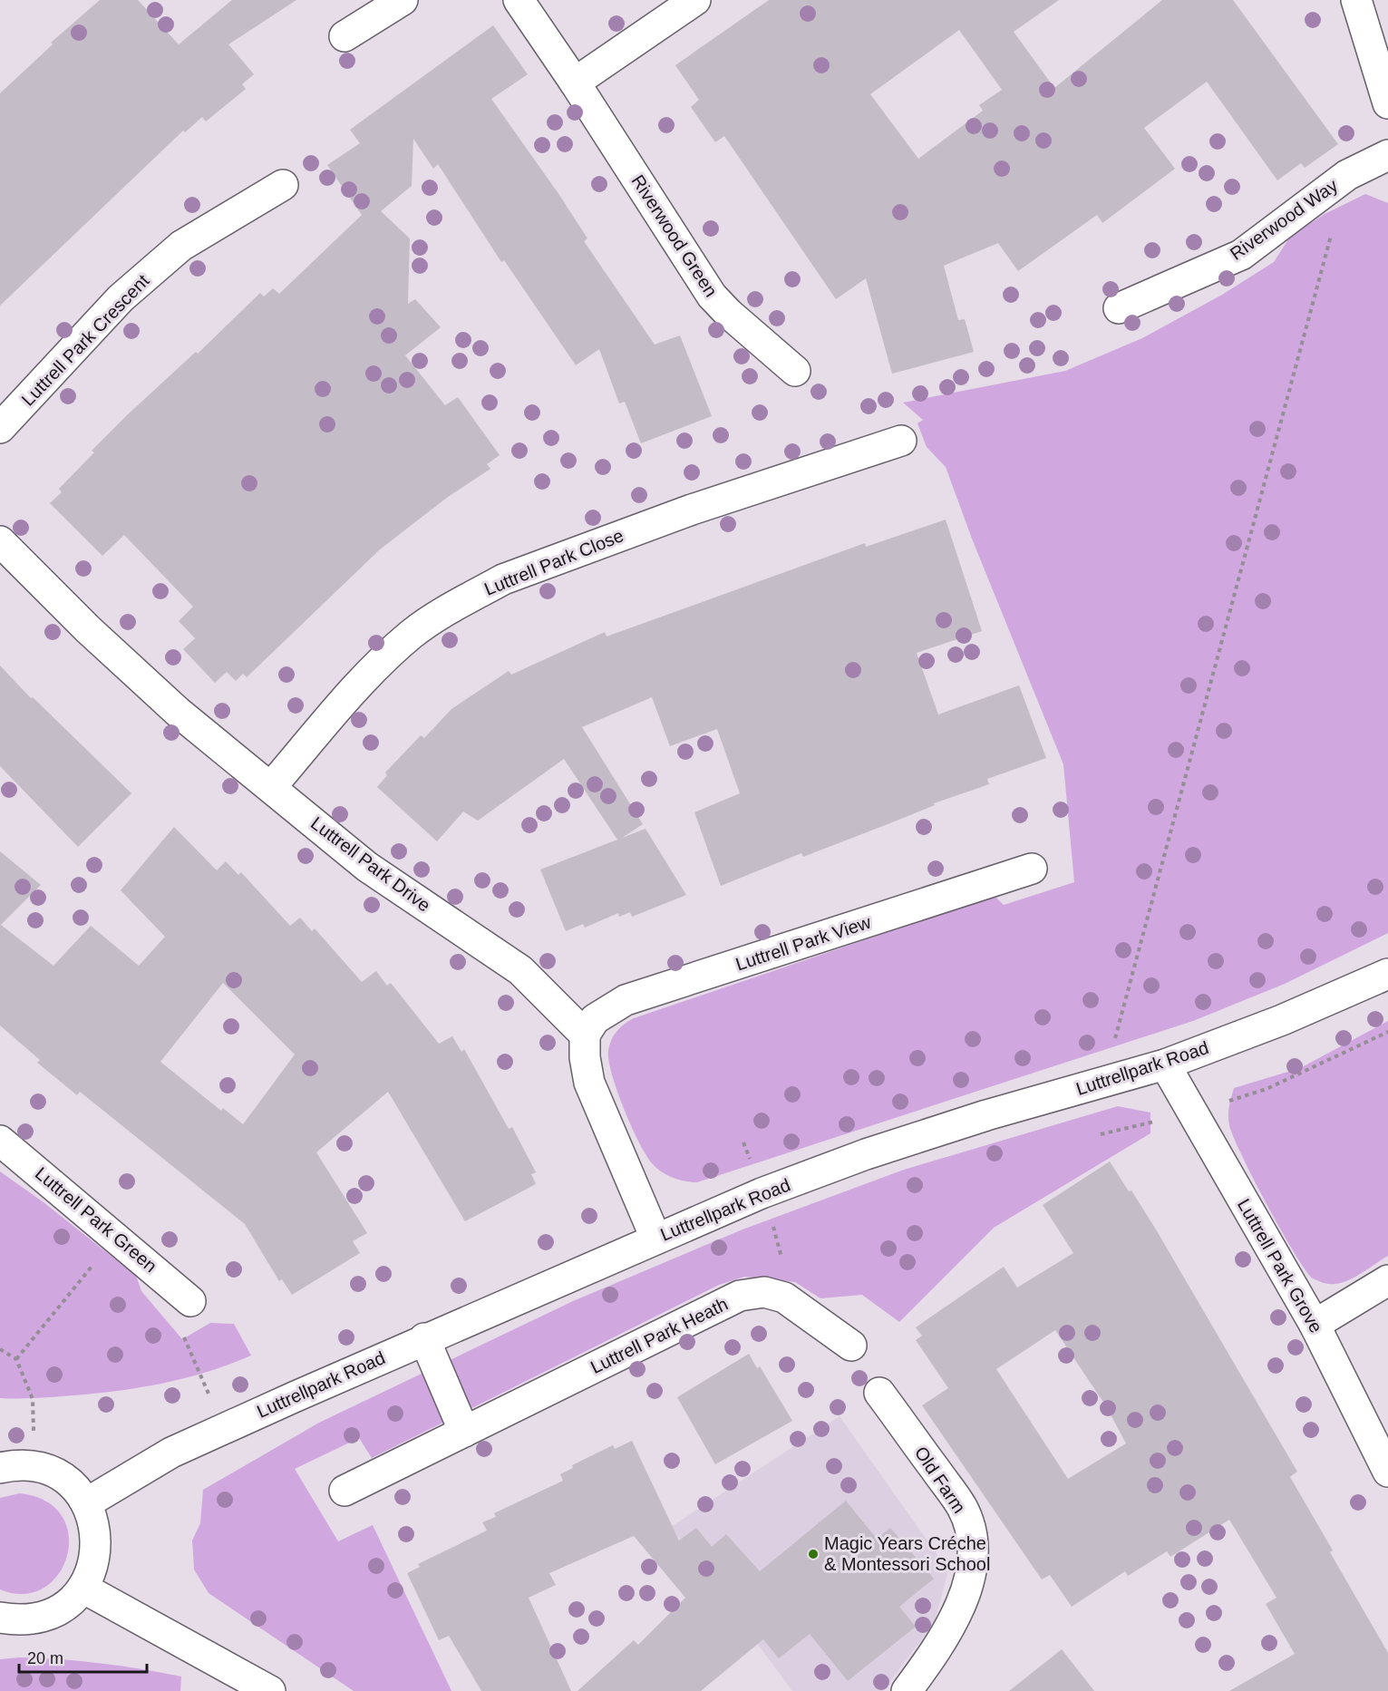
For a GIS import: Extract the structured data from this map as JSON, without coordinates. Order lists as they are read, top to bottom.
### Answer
{
  "streets": {
    "street": [
      "Riverwood Way",
      "Riverwood Green",
      "Luttrell Park Crescent",
      "Luttrell Park Close",
      "Luttrell Park Drive",
      "Luttrell Park View",
      "Luttrellpark Road",
      "Luttrell Park Green",
      "Luttrell Park Grove",
      "Luttrell Park Heath",
      "Old Farm"
    ]
  },
  "crossings": [
    ["Luttrell Park Close", "Luttrell Park Drive"],
    ["Luttrell Park Drive", "Luttrell Park View"],
    ["Luttrellpark Road", "Luttrell Park Grove"]
  ],
  "places": ["Magic Years Créche & Montessori School"],
  "scale_bar": "20 m"
}
